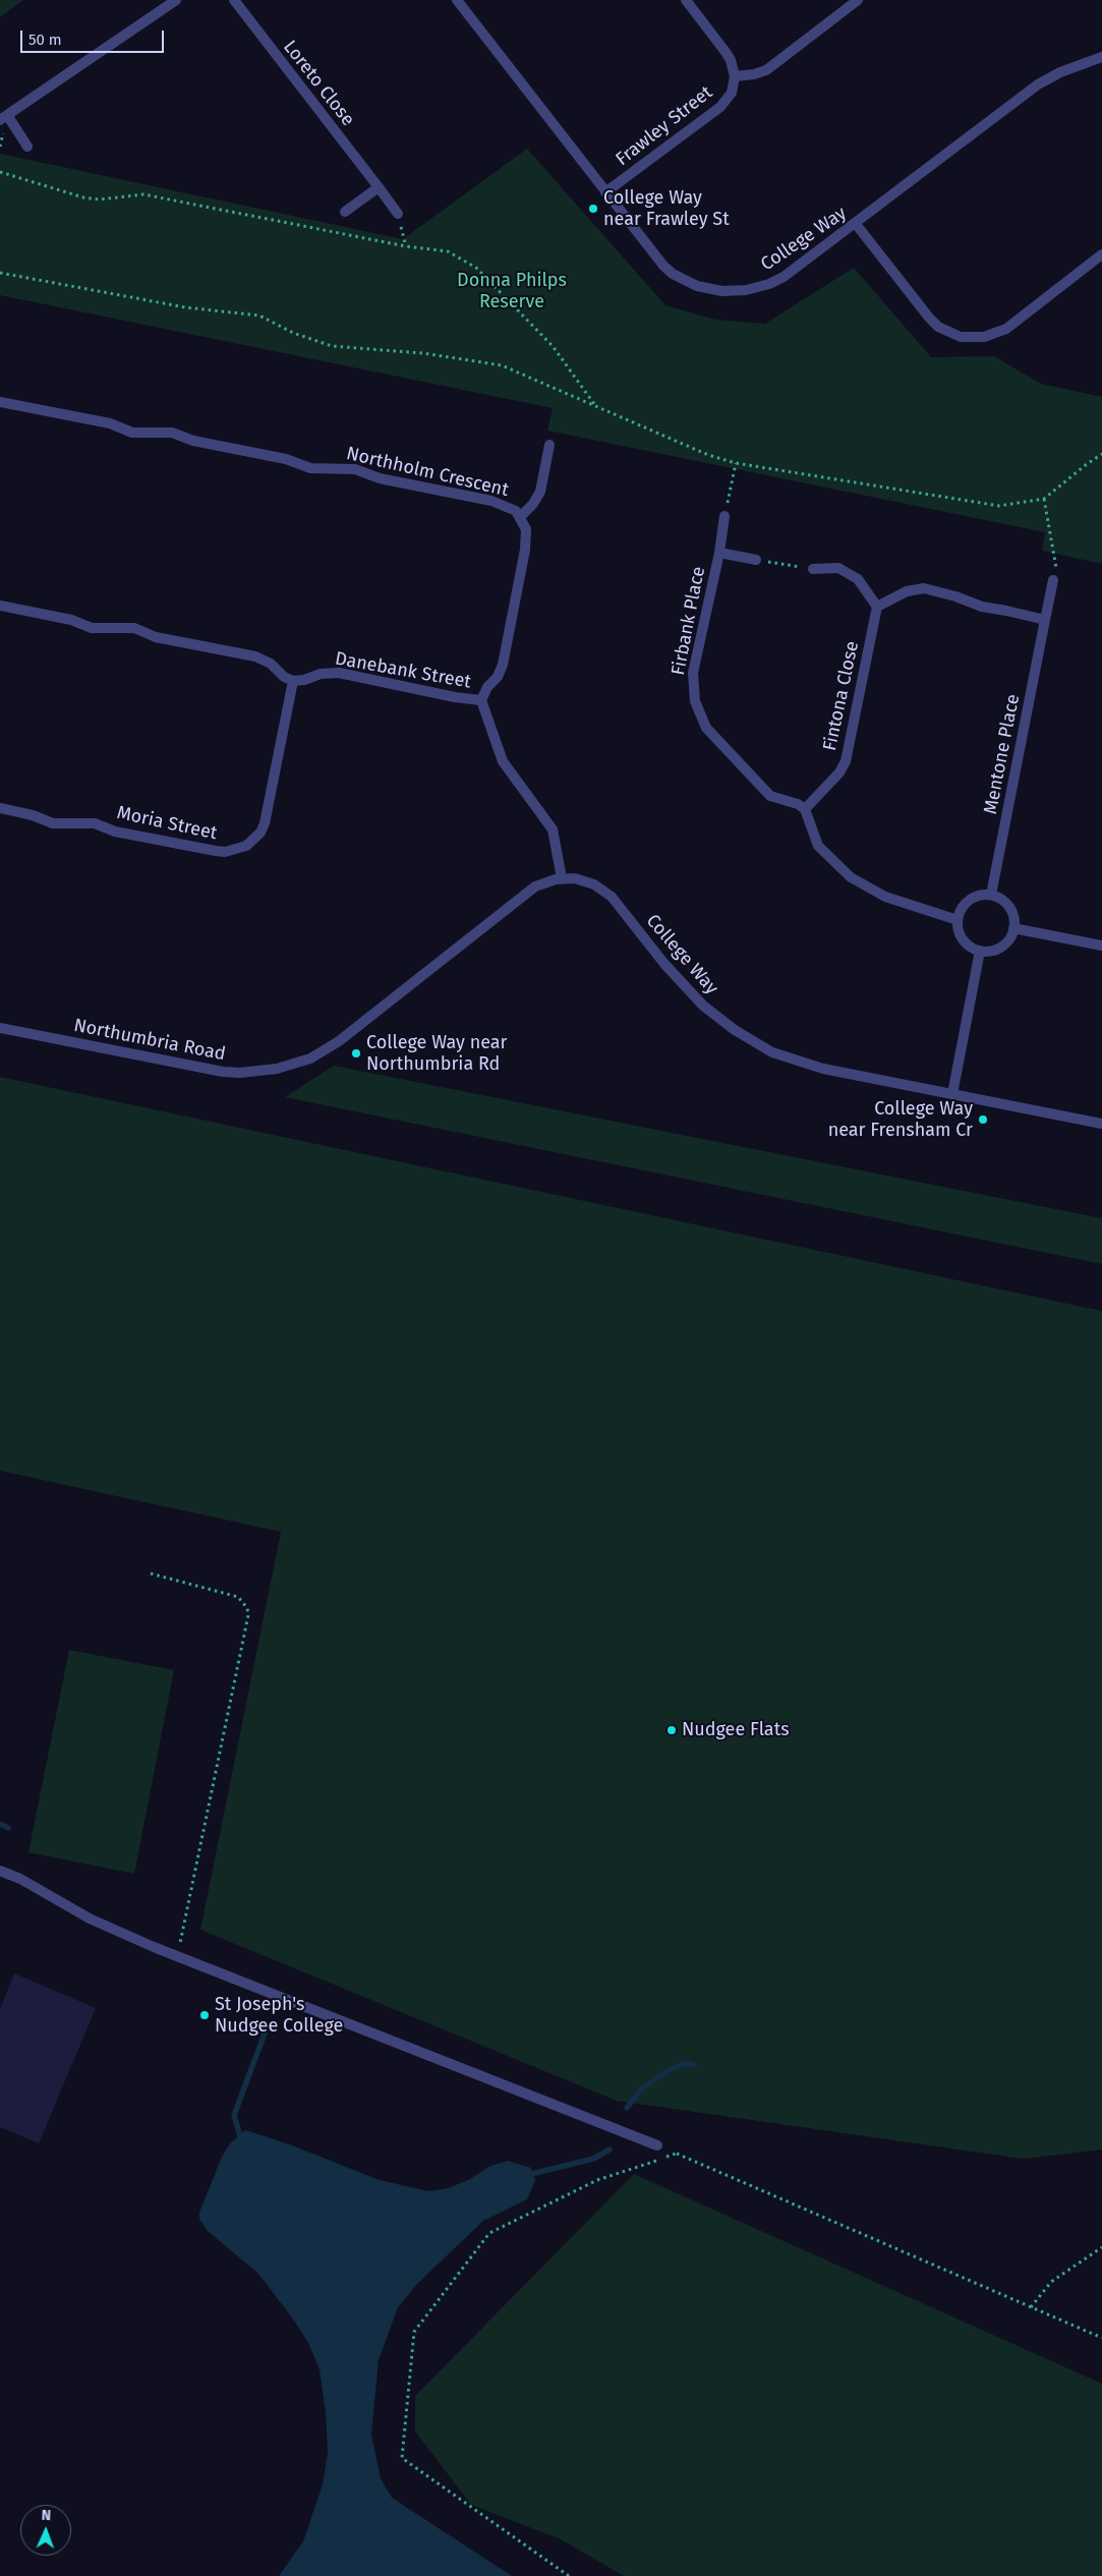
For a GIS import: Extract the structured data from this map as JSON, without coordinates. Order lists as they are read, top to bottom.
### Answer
{
  "streets": {
    "street": [
      "Loreto Close",
      "Frawley Street",
      "College Way",
      "Northholm Crescent",
      "Firbank Place",
      "Danebank Street",
      "Fintona Close",
      "Mentone Place",
      "Moria Street",
      "Northumbria Road"
    ]
  },
  "crossings": [
    ["Frawley Street", "College Way"],
    ["College Way", "Northumbria Road"],
    ["Northholm Crescent", "Danebank Street"],
    ["Firbank Place", "Fintona Close"],
    ["Danebank Street", "Moria Street"]
  ],
  "parks": ["Donna Philps Reserve"],
  "places": [
    "College Way near Frawley St",
    "College Way near Northumbria Rd",
    "College Way near Frensham Cr",
    "Nudgee Flats",
    "St Joseph's Nudgee College"
  ],
  "scale_bar": "50 m",
  "north": "top"
}
